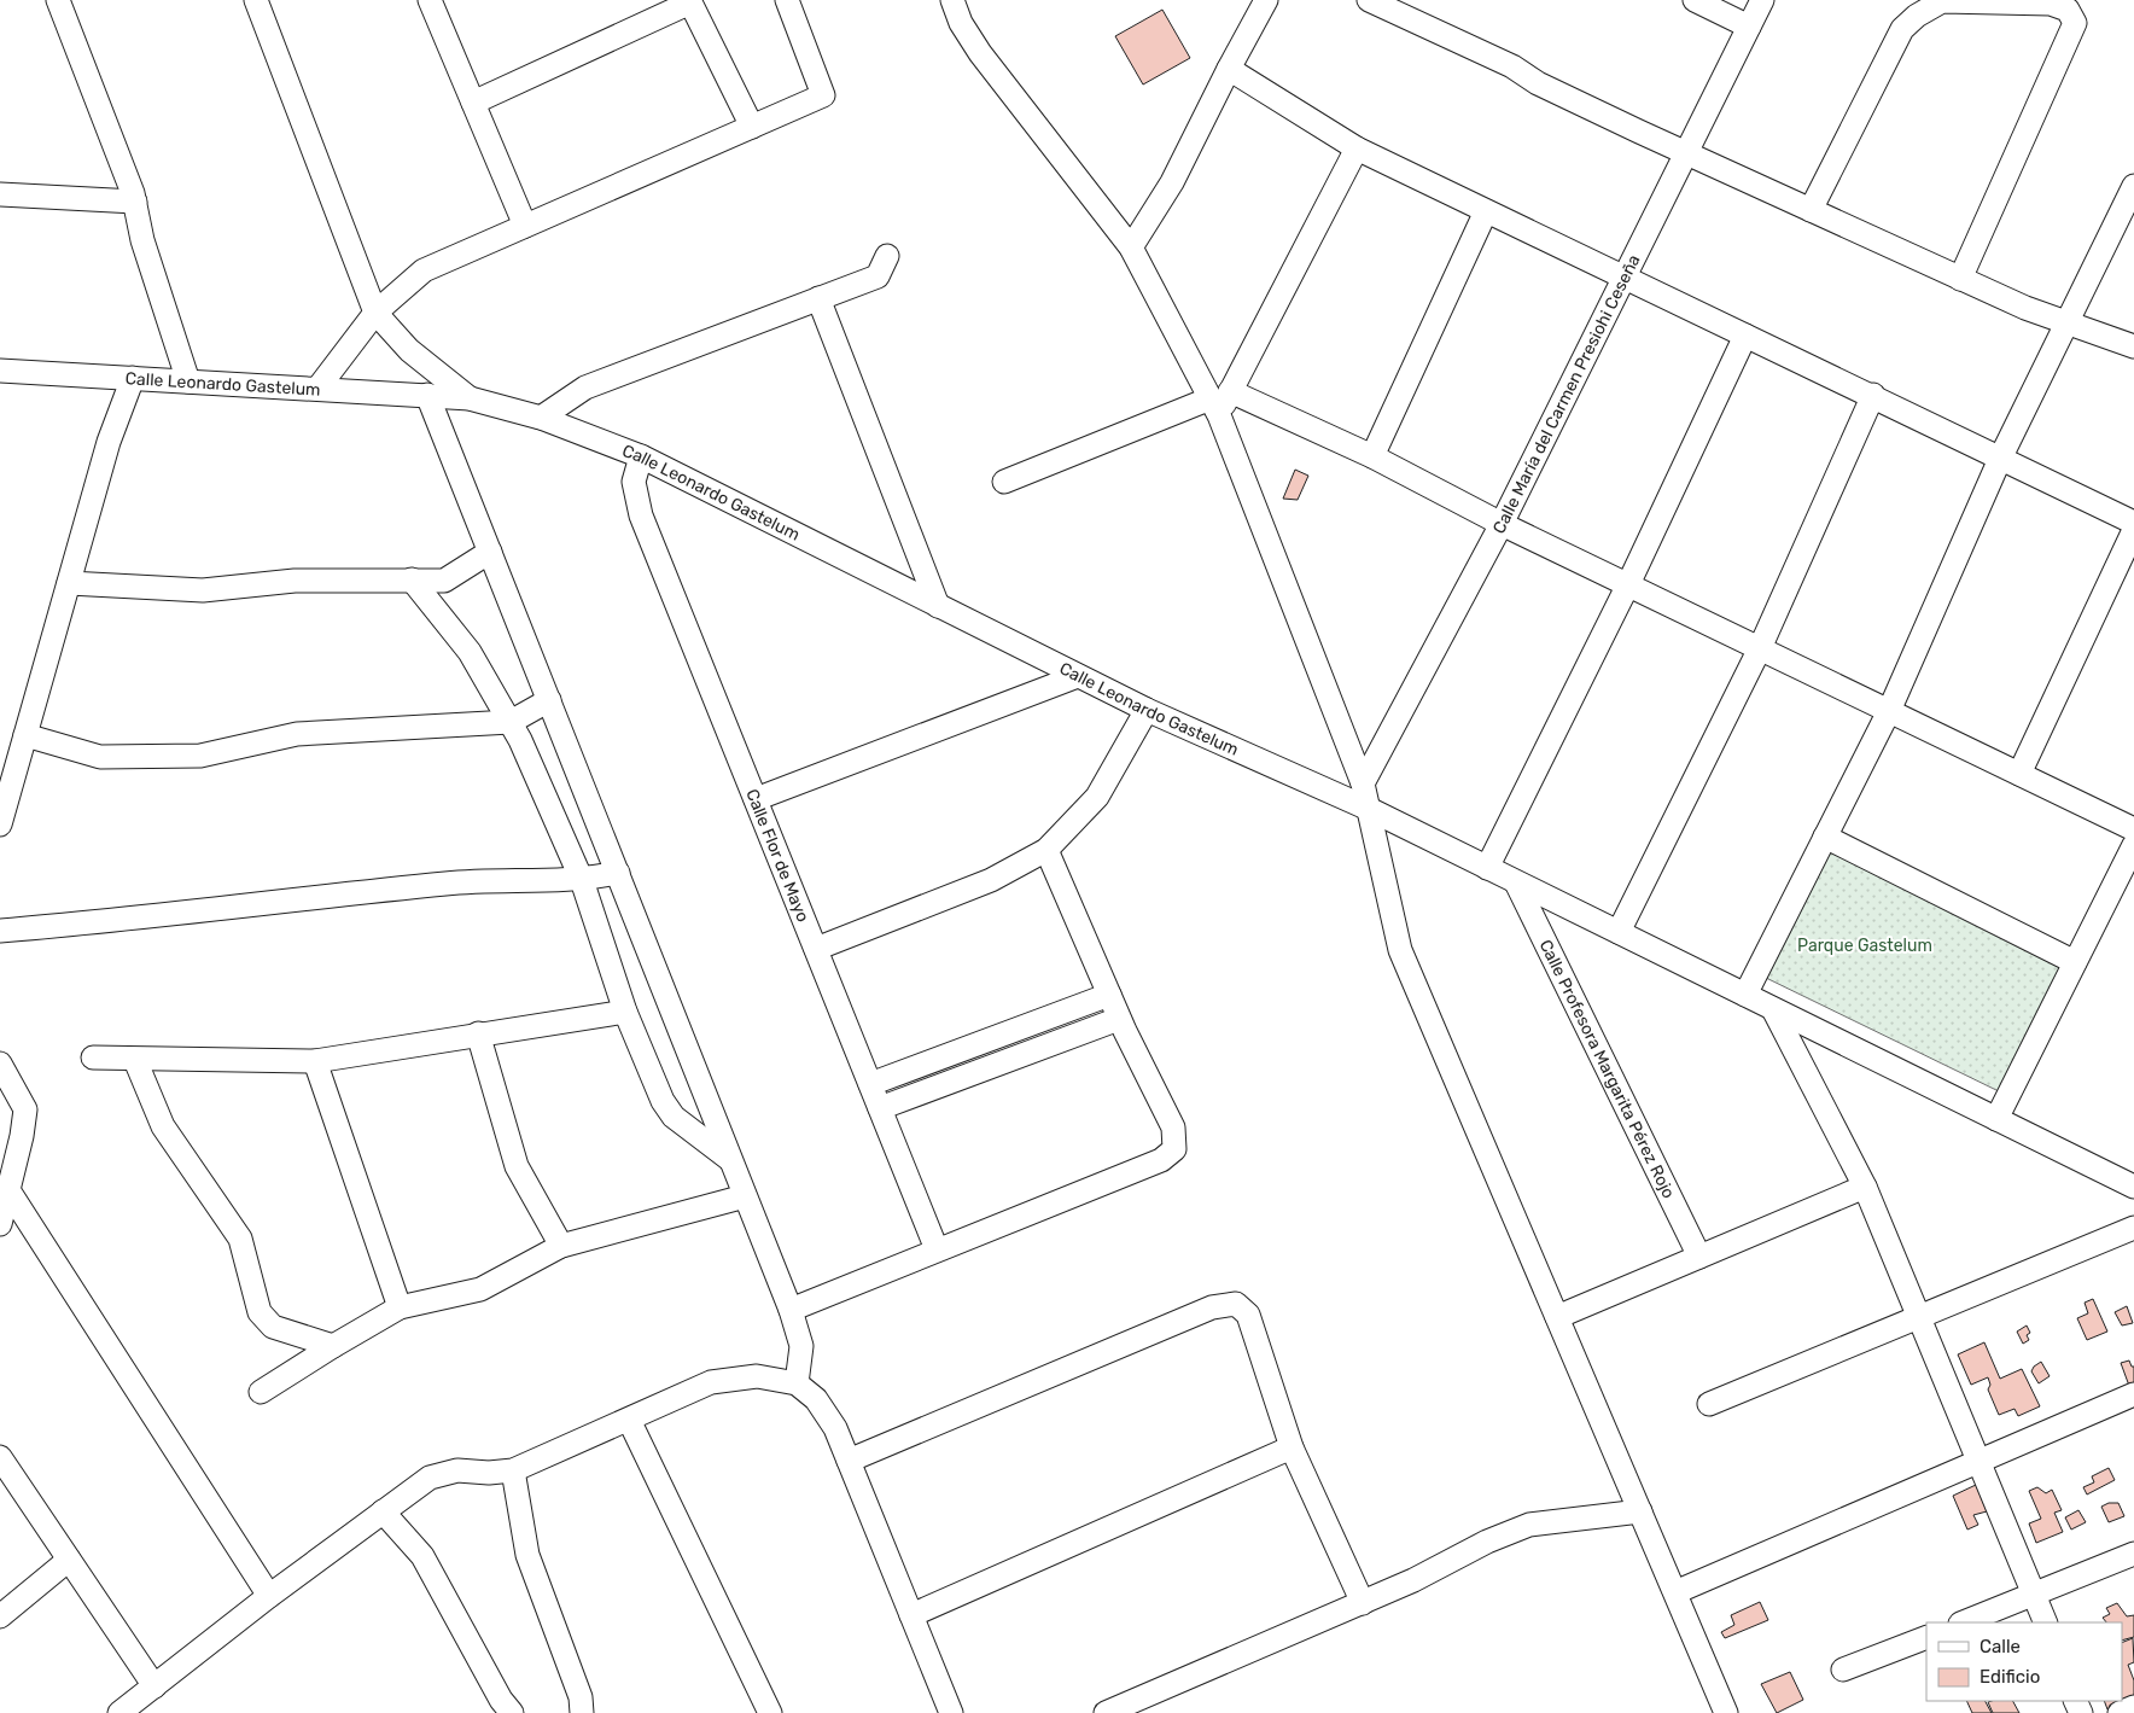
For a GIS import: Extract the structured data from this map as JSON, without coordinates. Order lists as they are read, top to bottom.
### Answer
{
  "streets": {
    "street": [
      "Calle Leonardo Gastelum",
      "Calle María del Carmen Presiohi Ceseña",
      "Calle Flor de Mayo",
      "Calle Profesora Margarita Pérez Rojo"
    ]
  },
  "crossings": [
    ["Calle Leonardo Gastelum", "Calle Flor de Mayo"],
    ["Calle Leonardo Gastelum", "Calle Profesora Margarita Pérez Rojo"]
  ],
  "parks": ["Parque Gastelum"],
  "legend": ["Calle", "Edificio"]
}
